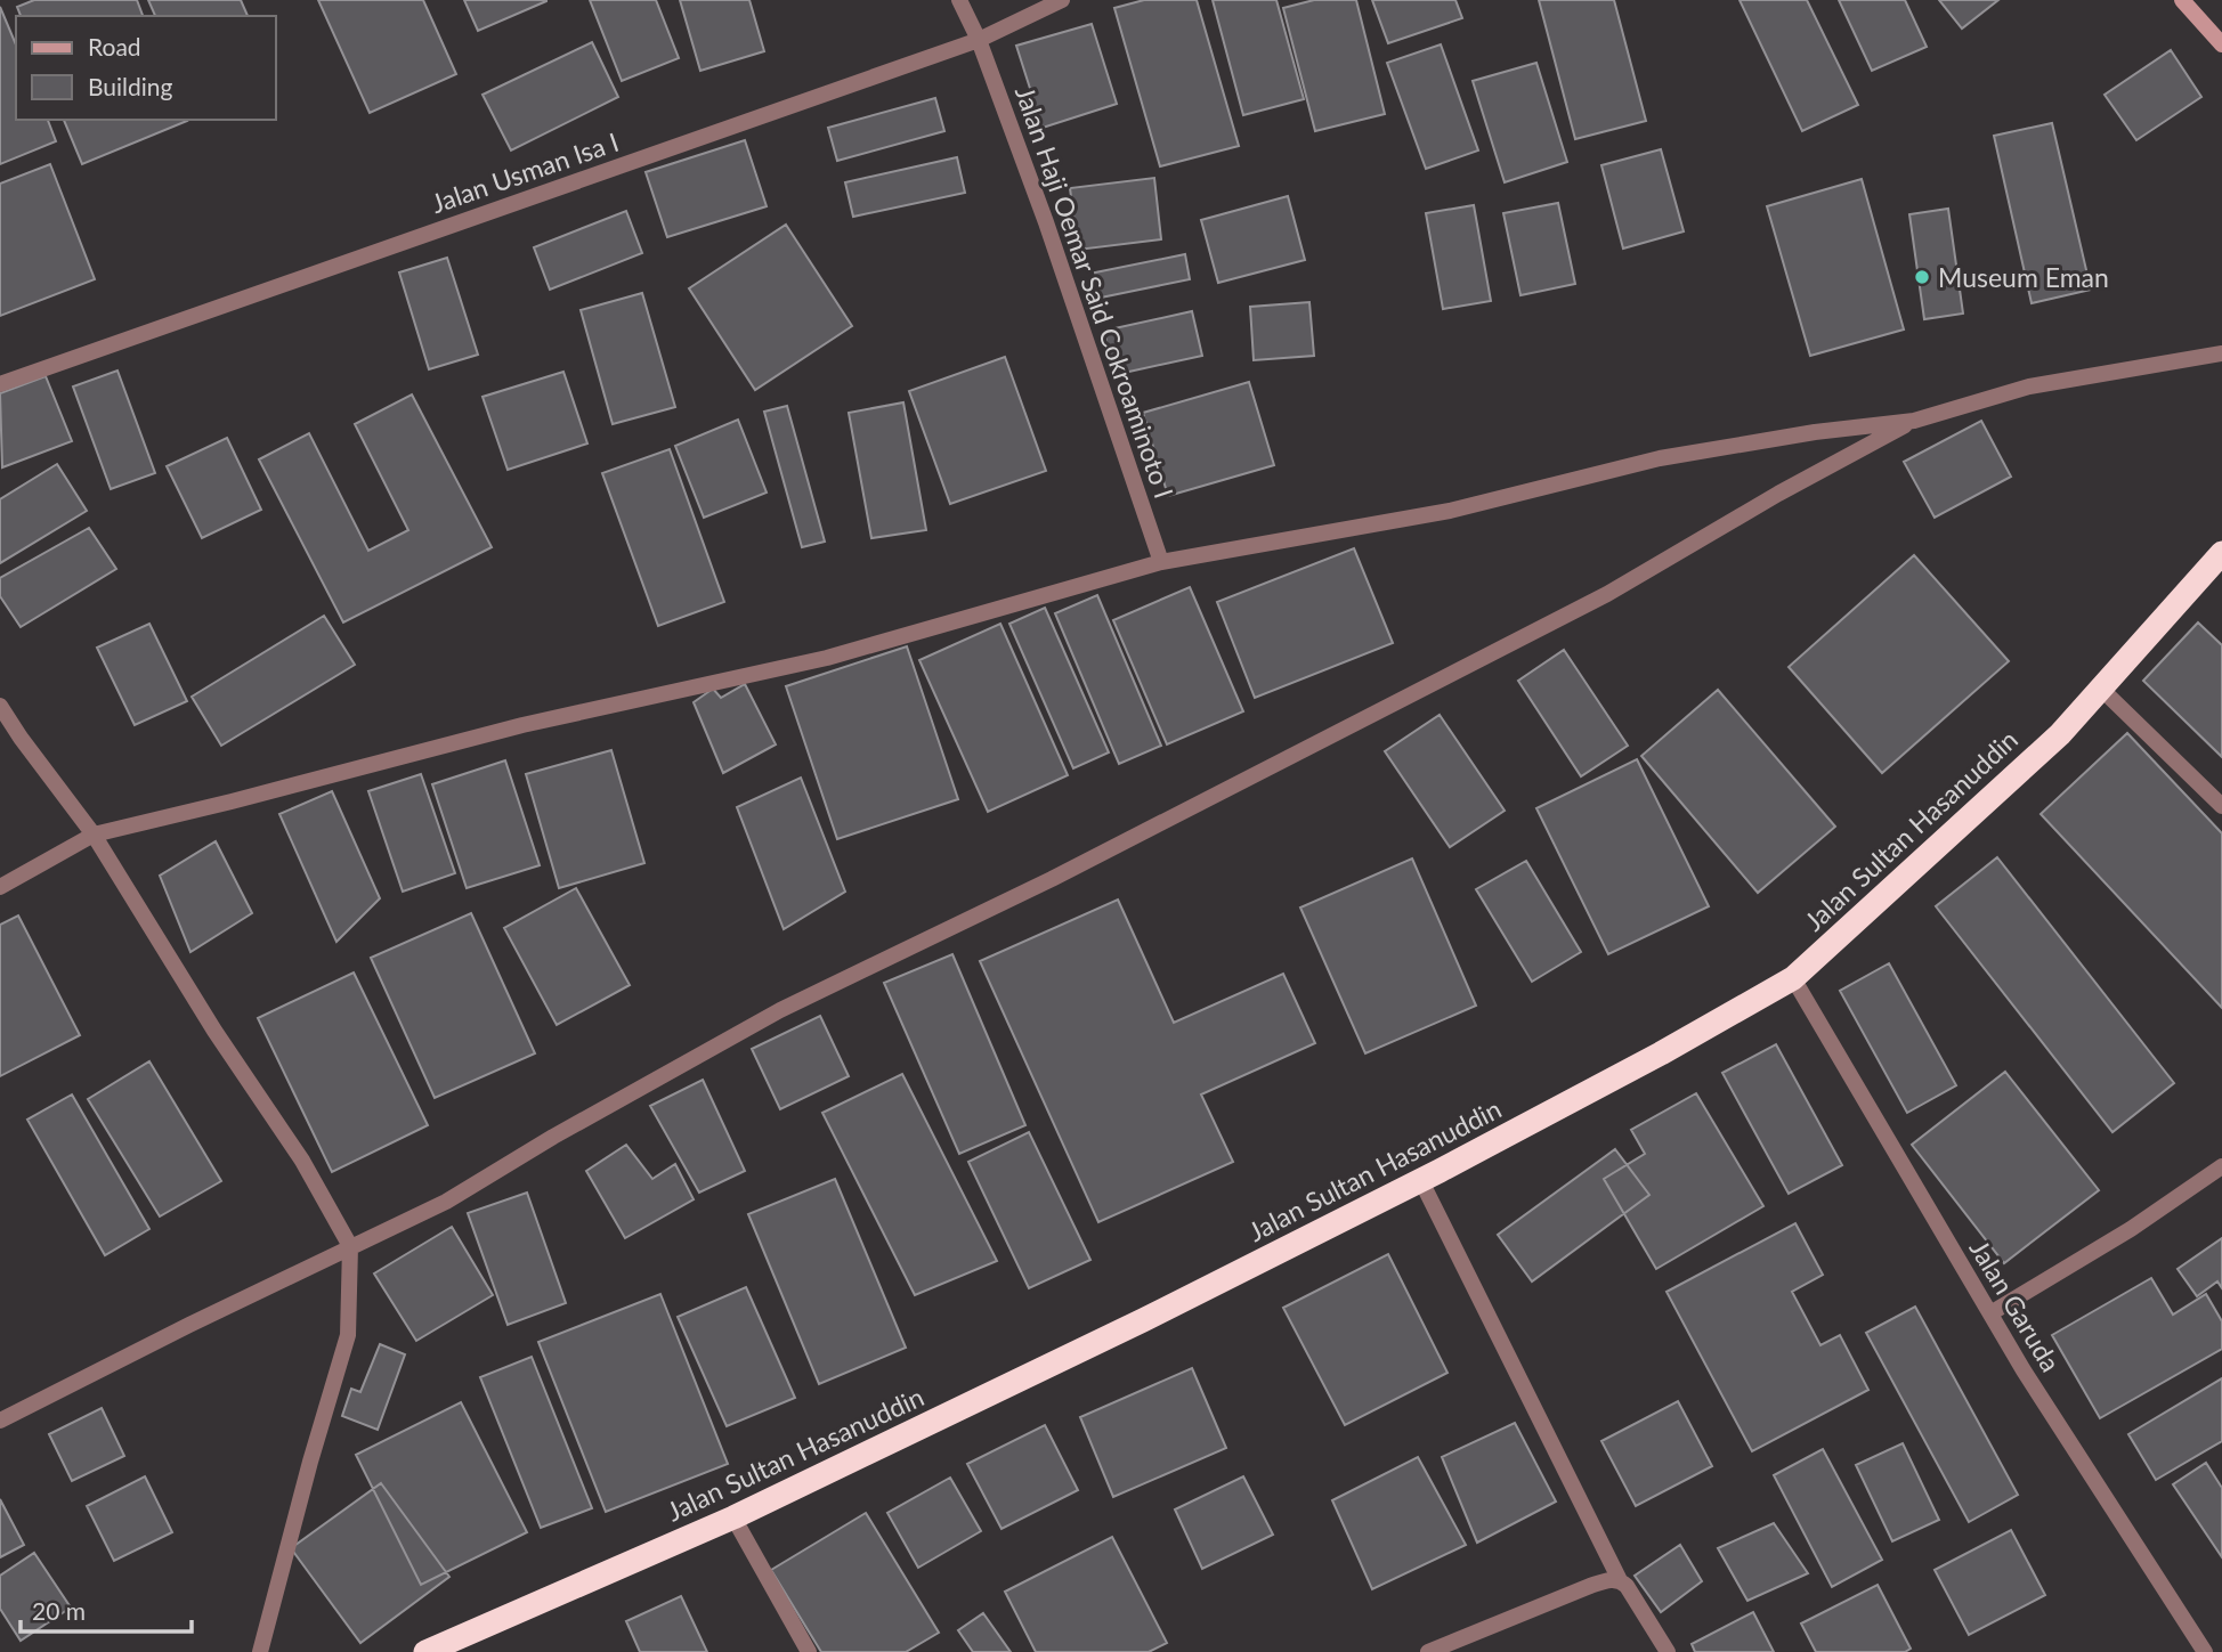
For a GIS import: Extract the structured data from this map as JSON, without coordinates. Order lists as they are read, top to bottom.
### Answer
{
  "streets": {
    "highway": ["Jalan Sultan Hasanuddin"],
    "street": ["Jalan Usman Isa I", "Jalan Haji Oemar Said Cokroaminoto I", "Jalan Garuda"]
  },
  "crossings": [
    ["Jalan Usman Isa I", "Jalan Haji Oemar Said Cokroaminoto I"],
    ["Jalan Sultan Hasanuddin", "Jalan Garuda"]
  ],
  "places": ["Museum Eman"],
  "legend": ["Road", "Building"],
  "scale_bar": "20 m"
}
